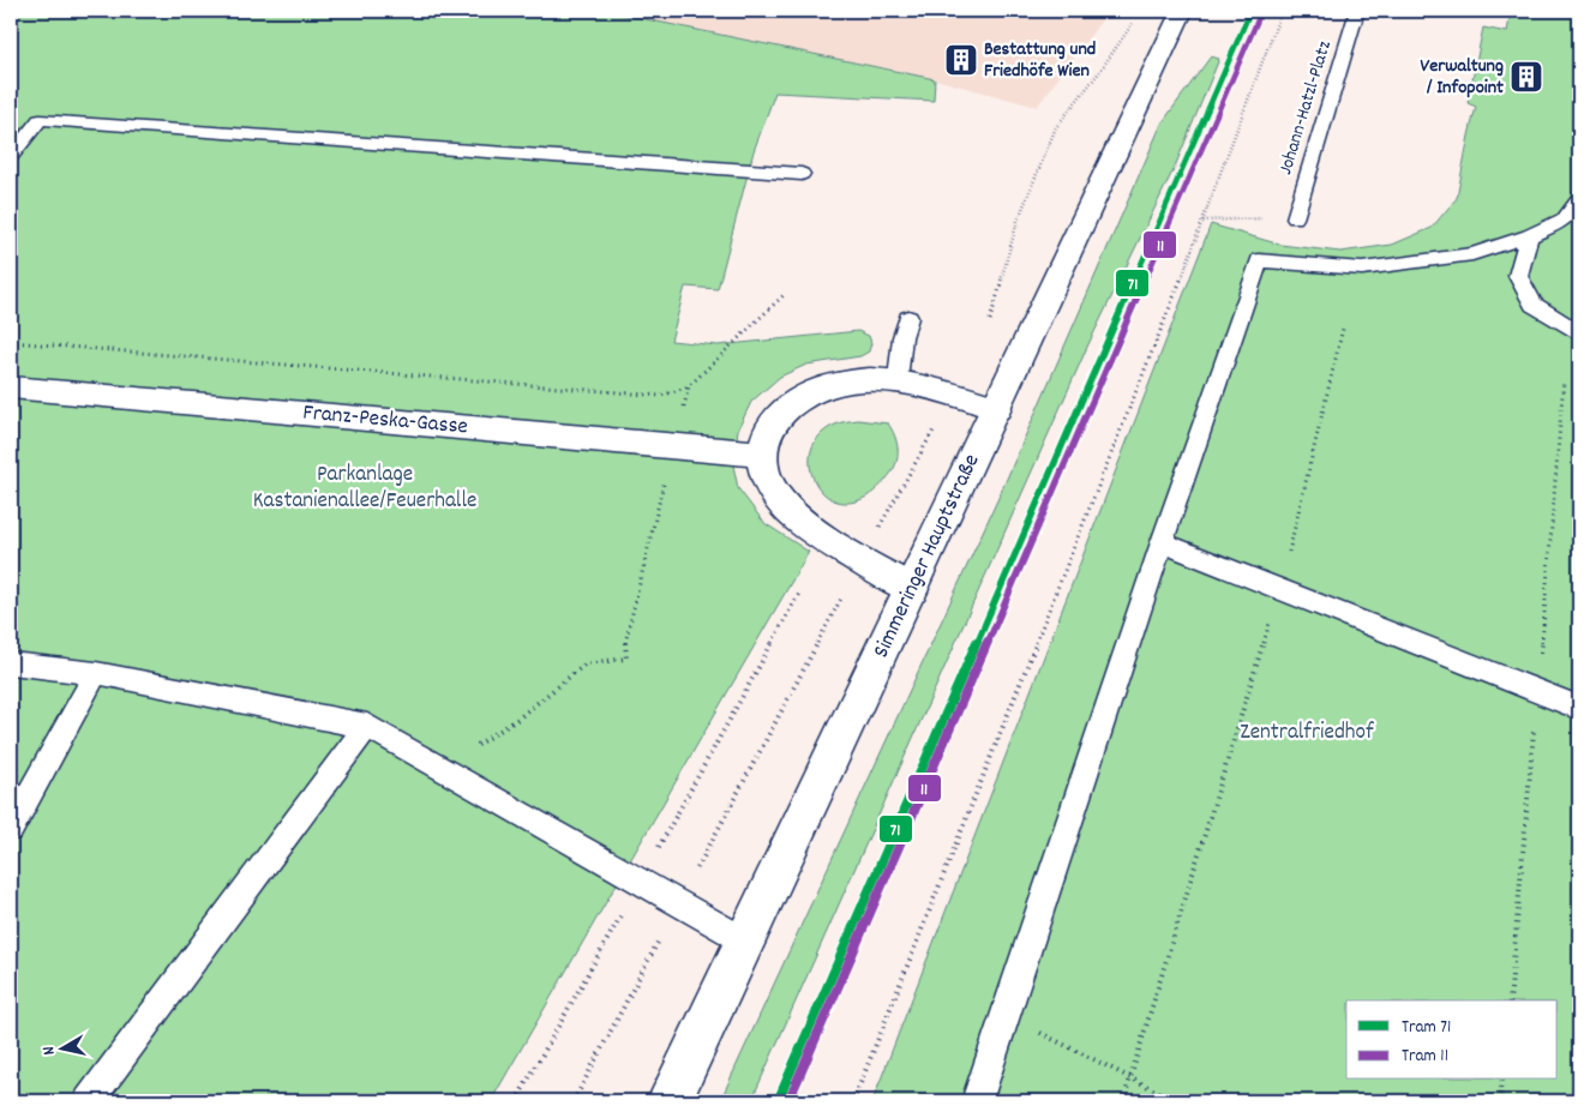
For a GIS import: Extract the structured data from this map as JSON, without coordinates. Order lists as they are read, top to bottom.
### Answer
{
  "streets": {
    "main road": ["Franz-Peska-Gasse", "Simmeringer Hauptstraße"],
    "lane": ["Johann-Hatzl-Platz"]
  },
  "parks": ["Parkanlage Kastanienallee/Feuerhalle", "Zentralfriedhof"],
  "places": {
    "building": ["Bestattung und Friedhöfe Wien", "Verwaltung / Infopoint"]
  },
  "lines": ["tram line 71", "tram line 11"],
  "legend": ["Tram 71", "Tram 11"],
  "north": "left"
}
